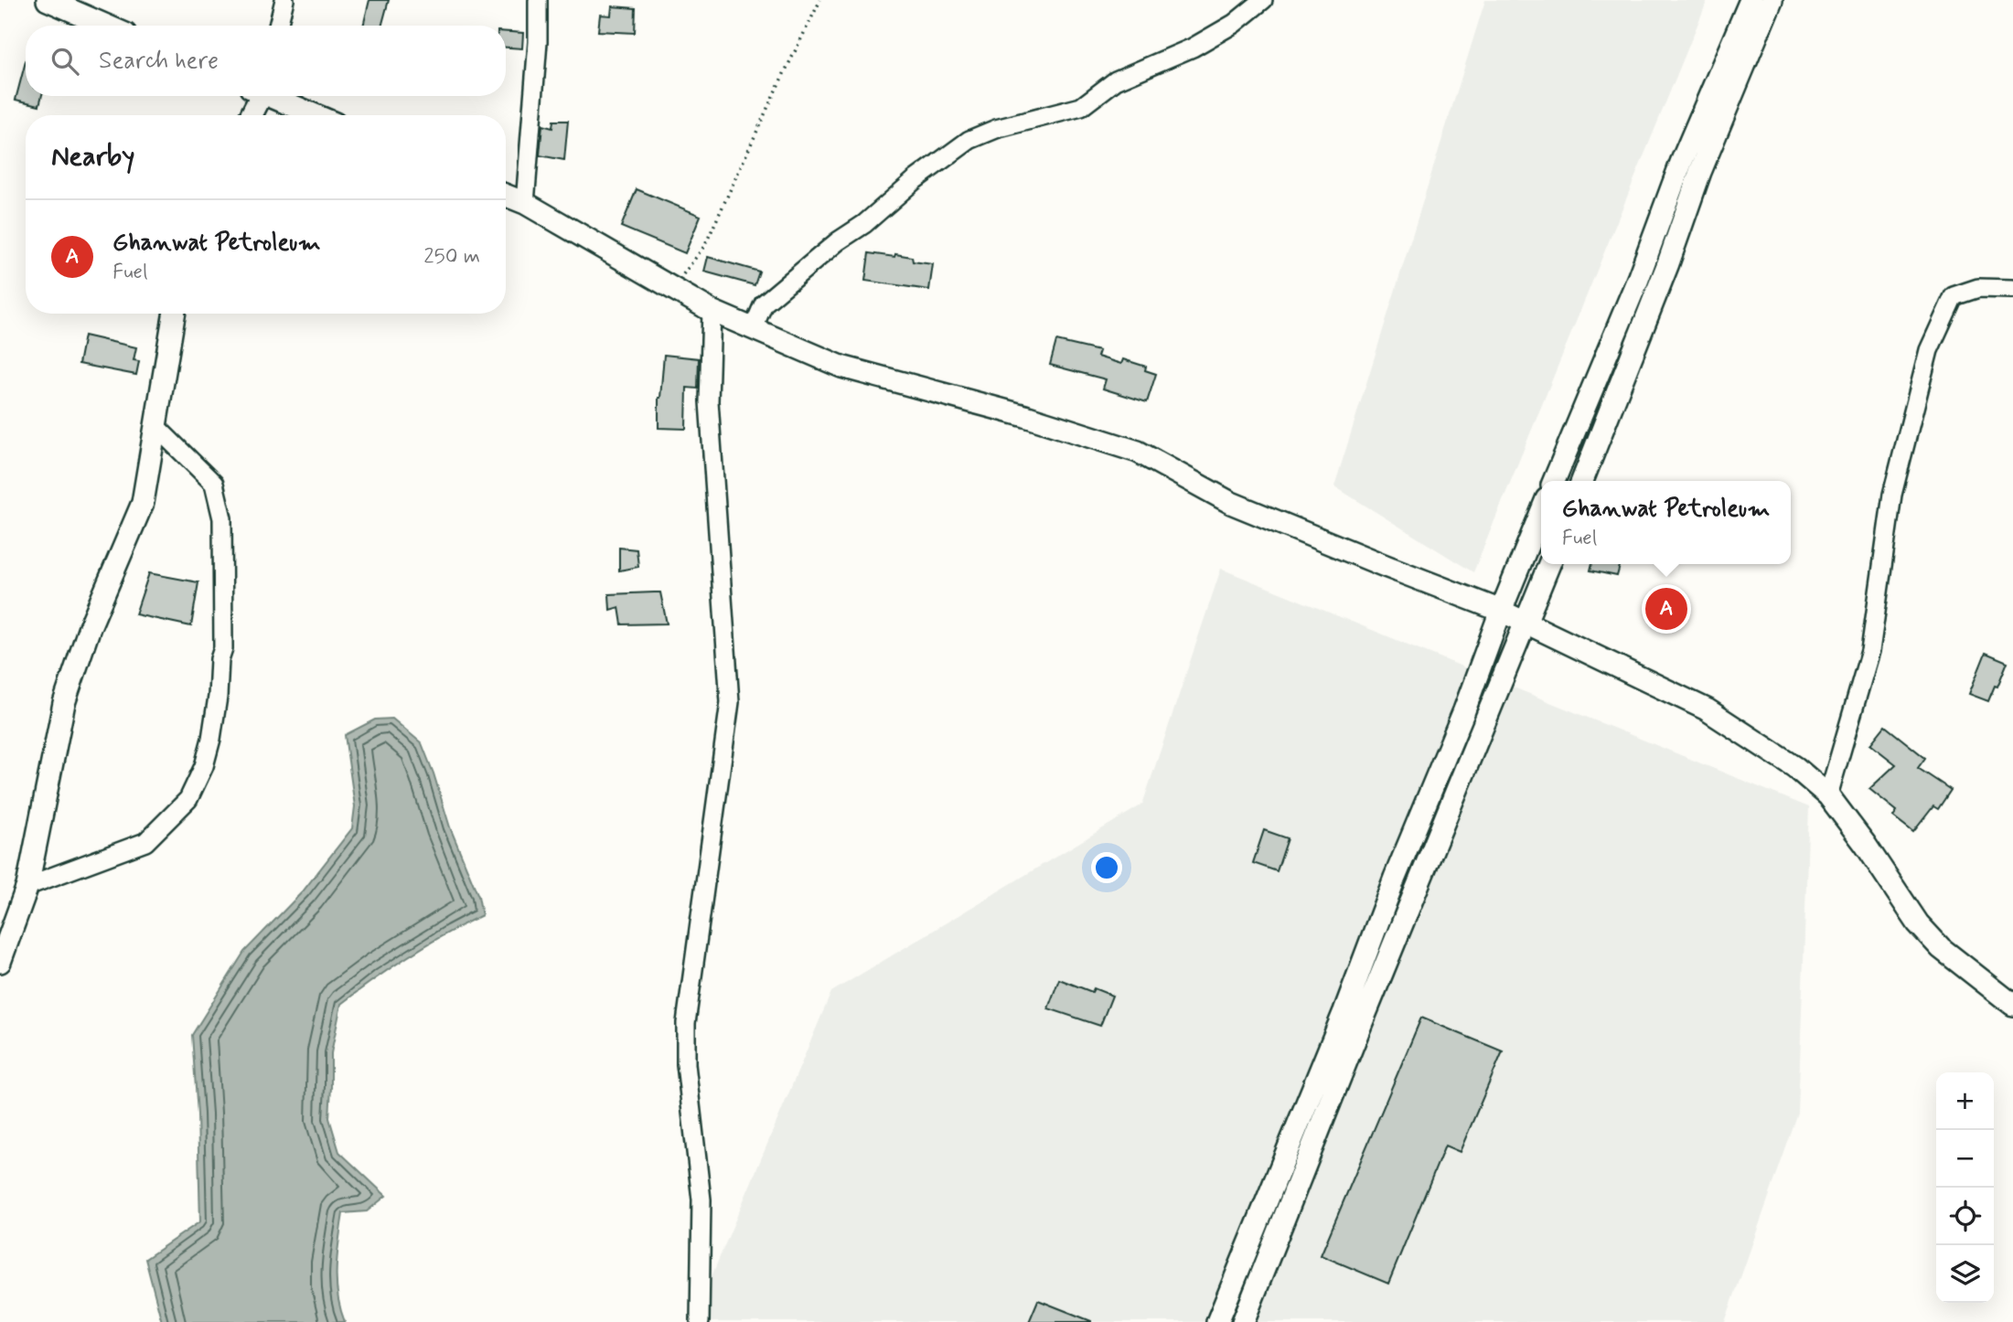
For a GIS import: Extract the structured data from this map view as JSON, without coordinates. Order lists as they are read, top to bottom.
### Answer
{
  "page": {
    "search": "Search here",
    "heading": "Nearby",
    "list": [
      {
        "mark": "A",
        "name": "Ghanwat Petroleum",
        "note": "Fuel",
        "value": "250 m"
      }
    ],
    "popup": ["Ghanwat Petroleum", "Fuel"],
    "pins": "A",
    "map_buttons": ["+", "−"]
  }
}
